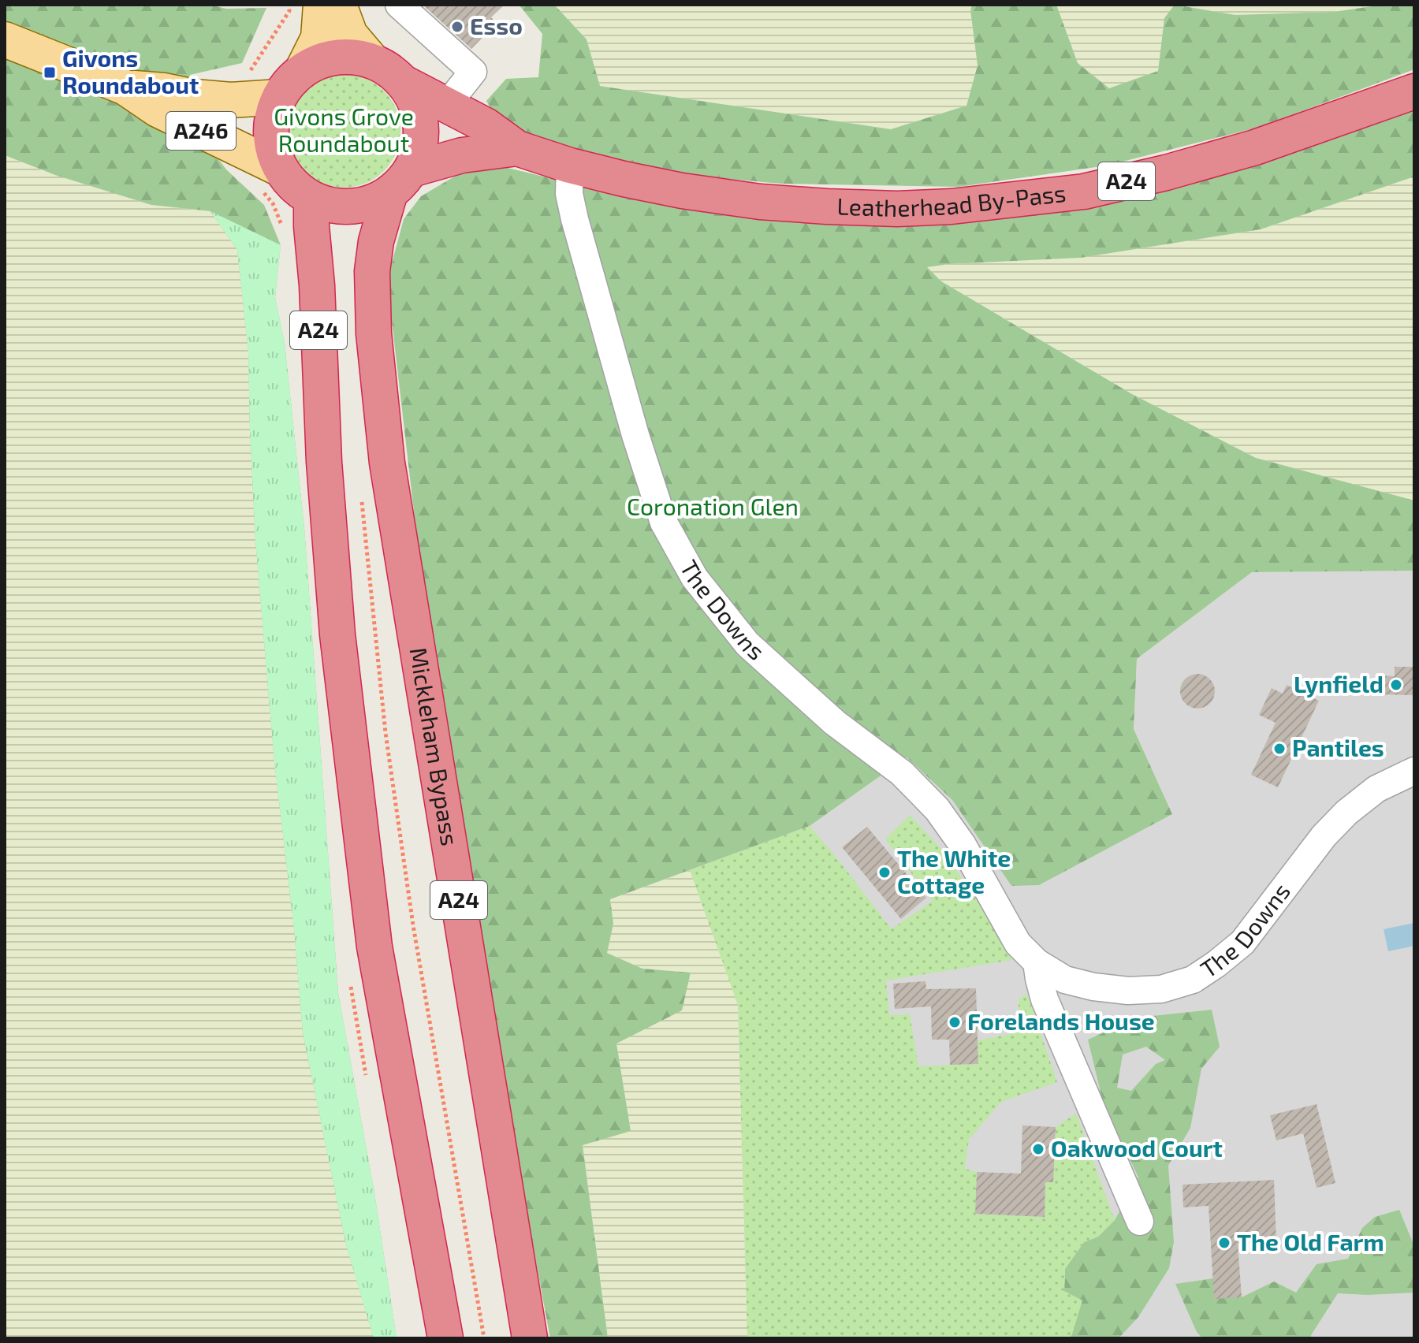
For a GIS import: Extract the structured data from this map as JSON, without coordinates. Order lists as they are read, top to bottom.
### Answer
{
  "streets": {
    "highway": ["A24", "Leatherhead By-Pass", "Mickleham Bypass"],
    "main road": ["A246"],
    "street": ["The Downs"]
  },
  "crossings": [
    ["A246", "A24"],
    ["A246", "Leatherhead By-Pass"],
    ["A246", "Mickleham Bypass"],
    ["A24", "Leatherhead By-Pass"],
    ["A24", "Mickleham Bypass"],
    ["Leatherhead By-Pass", "The Downs"],
    ["Leatherhead By-Pass", "Mickleham Bypass"]
  ],
  "parks": ["Givons Grove Roundabout", "Coronation Glen"],
  "places": {
    "other": [
      "Esso",
      "Lynfield",
      "Pantiles",
      "The White Cottage",
      "Forelands House",
      "Oakwood Court",
      "The Old Farm"
    ],
    "transit": ["Givons Roundabout"]
  }
}
